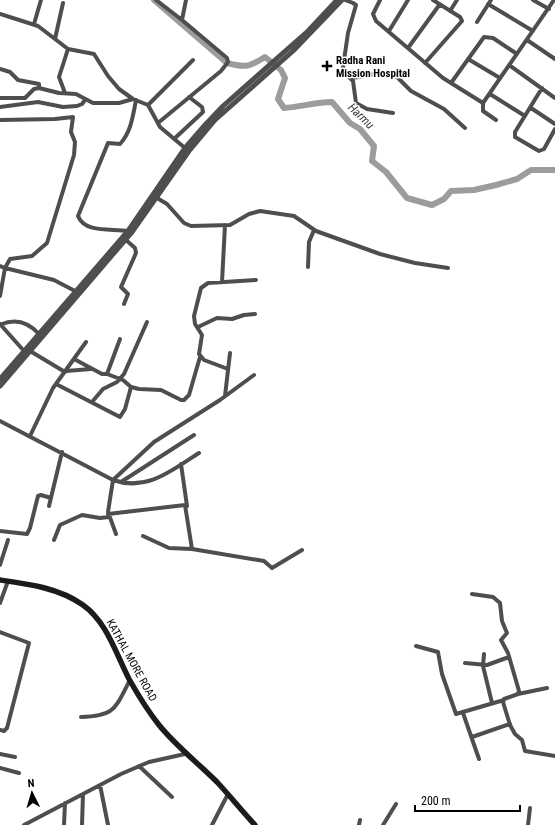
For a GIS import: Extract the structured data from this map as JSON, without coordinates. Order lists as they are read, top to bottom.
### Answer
{
  "streets": {
    "main road": ["KATHAL MORE ROAD"]
  },
  "water": ["Harmu"],
  "places": {
    "health": ["Radha Rani Mission Hospital"]
  },
  "scale_bar": "200 m",
  "north": "top"
}
